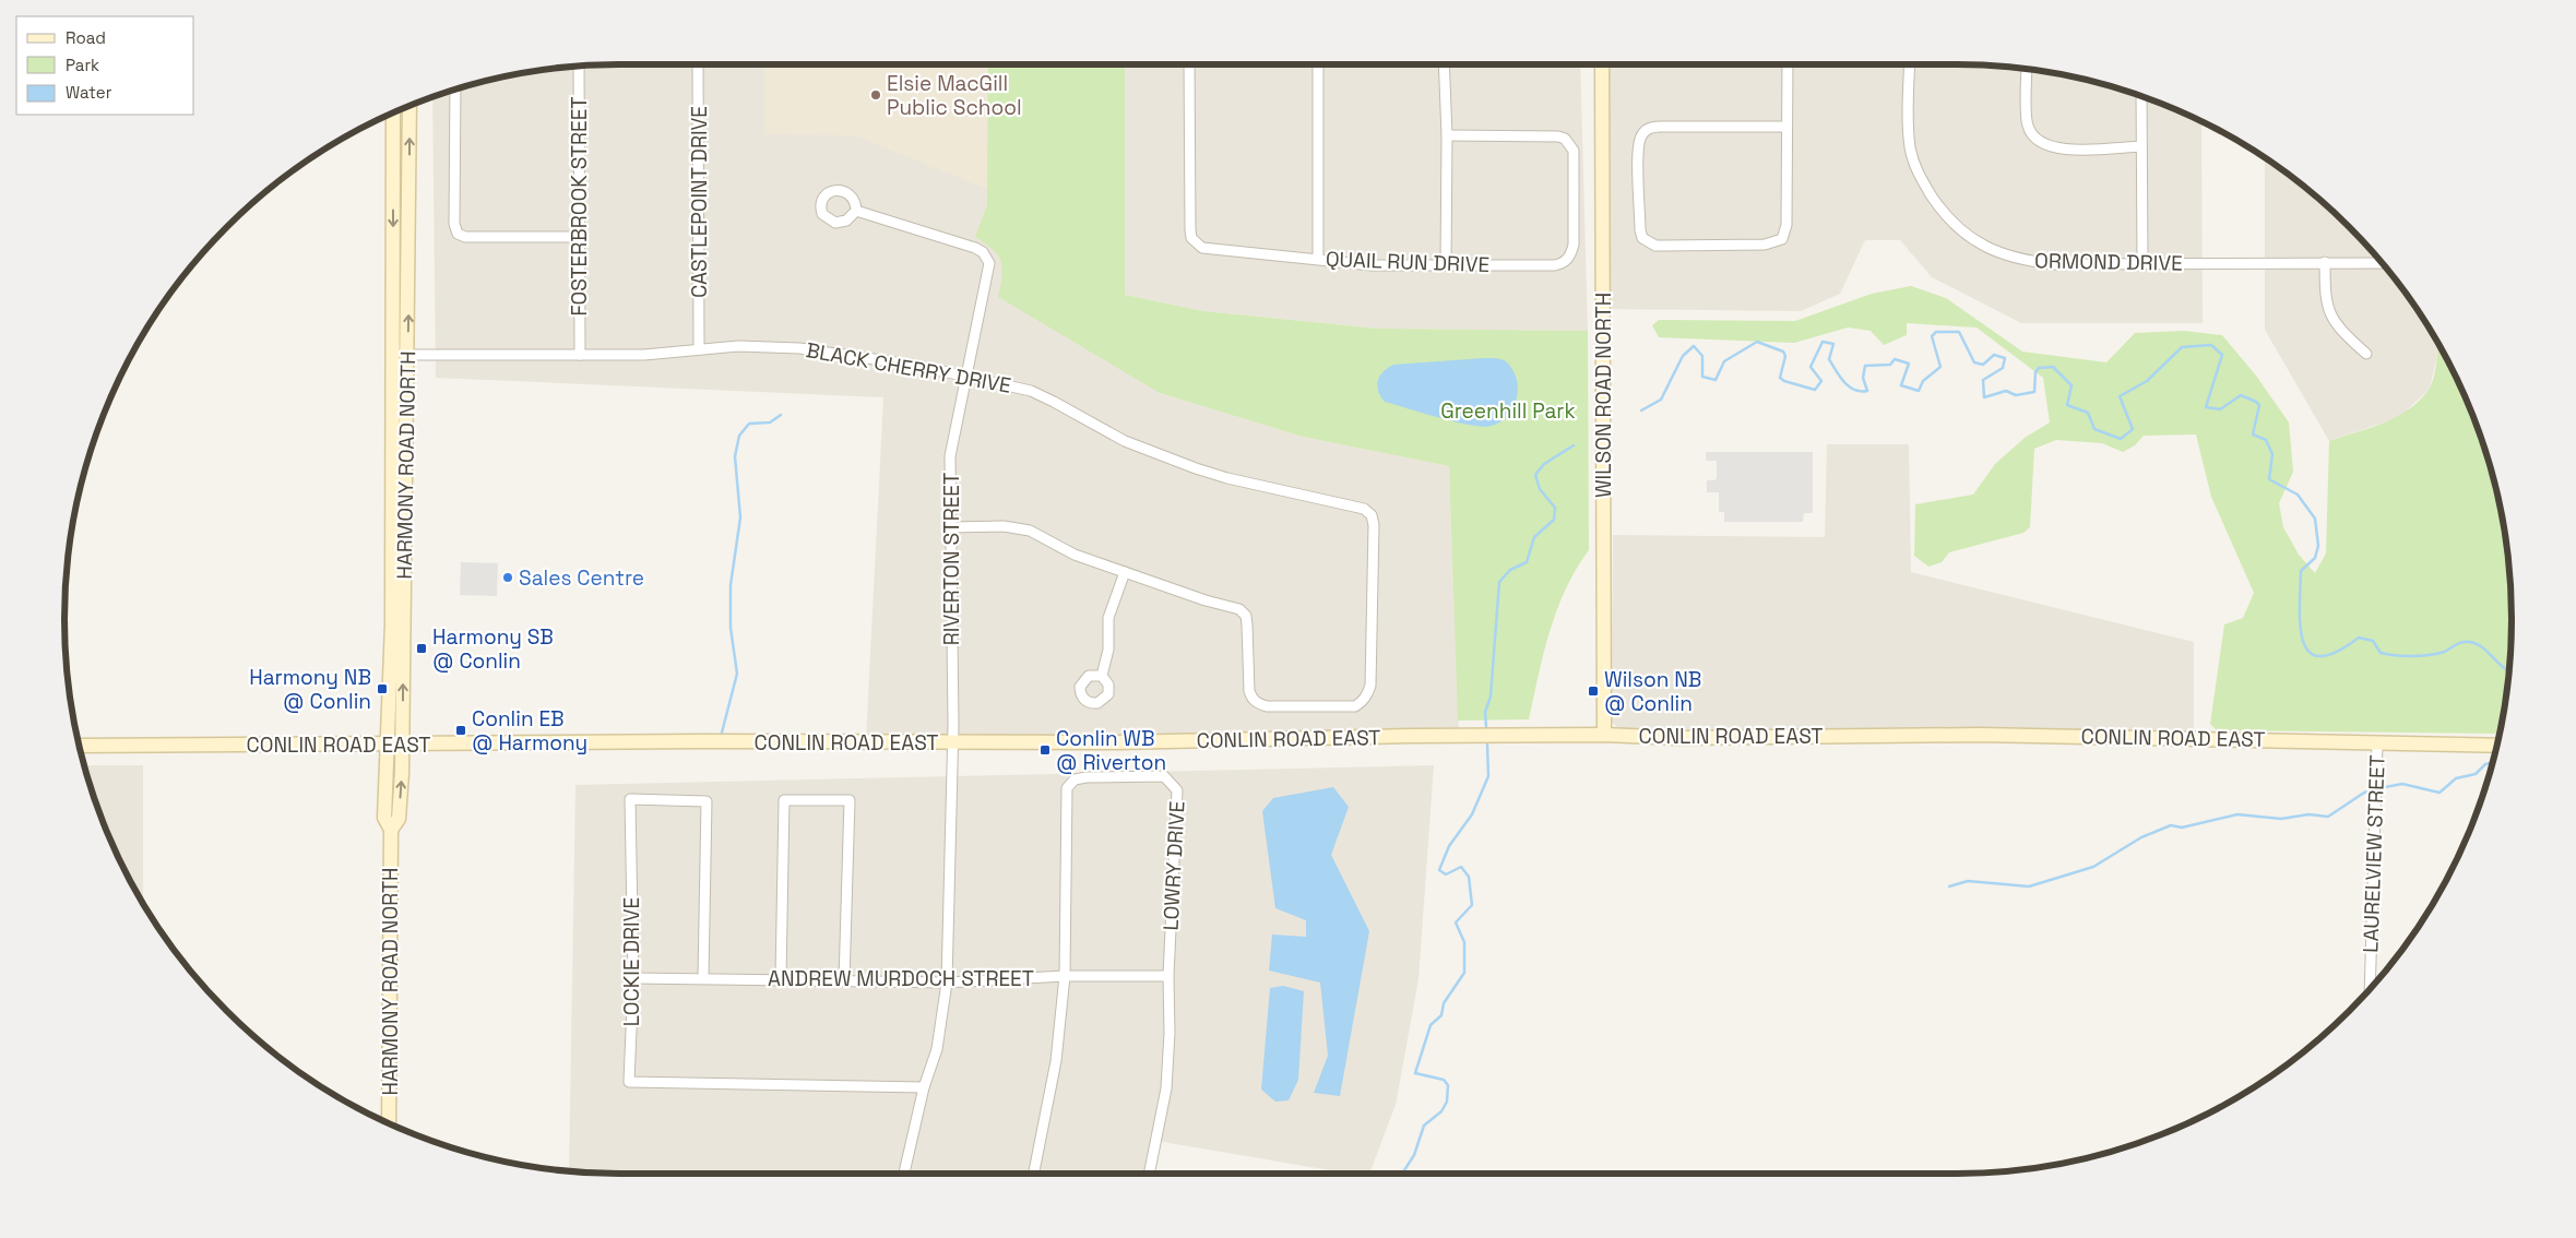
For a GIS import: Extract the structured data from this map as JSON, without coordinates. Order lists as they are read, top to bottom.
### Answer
{
  "streets": {
    "street": [
      "CASTLEPOINT DRIVE",
      "FOSTERBROOK STREET",
      "QUAIL RUN DRIVE",
      "ORMOND DRIVE",
      "BLACK CHERRY DRIVE",
      "WILSON ROAD NORTH",
      "HARMONY ROAD NORTH",
      "RIVERTON STREET",
      "CONLIN ROAD EAST",
      "LAURELVIEW STREET",
      "LOWRY DRIVE",
      "LOCKIE DRIVE",
      "ANDREW MURDOCH STREET"
    ]
  },
  "crossings": [
    ["CASTLEPOINT DRIVE", "BLACK CHERRY DRIVE"],
    ["FOSTERBROOK STREET", "BLACK CHERRY DRIVE"],
    ["BLACK CHERRY DRIVE", "HARMONY ROAD NORTH"],
    ["BLACK CHERRY DRIVE", "RIVERTON STREET"],
    ["WILSON ROAD NORTH", "CONLIN ROAD EAST"],
    ["HARMONY ROAD NORTH", "CONLIN ROAD EAST"],
    ["RIVERTON STREET", "CONLIN ROAD EAST"],
    ["RIVERTON STREET", "LOCKIE DRIVE"],
    ["RIVERTON STREET", "ANDREW MURDOCH STREET"],
    ["CONLIN ROAD EAST", "LAURELVIEW STREET"],
    ["LOWRY DRIVE", "ANDREW MURDOCH STREET"],
    ["LOCKIE DRIVE", "ANDREW MURDOCH STREET"]
  ],
  "parks": ["Greenhill Park"],
  "places": {
    "other": ["Elsie MacGill Public School", "Sales Centre"],
    "transit": [
      "Harmony SB @ Conlin",
      "Harmony NB @ Conlin",
      "Wilson NB @ Conlin",
      "Conlin EB @ Harmony",
      "Conlin WB @ Riverton"
    ]
  },
  "legend": ["Road", "Park", "Water"]
}
